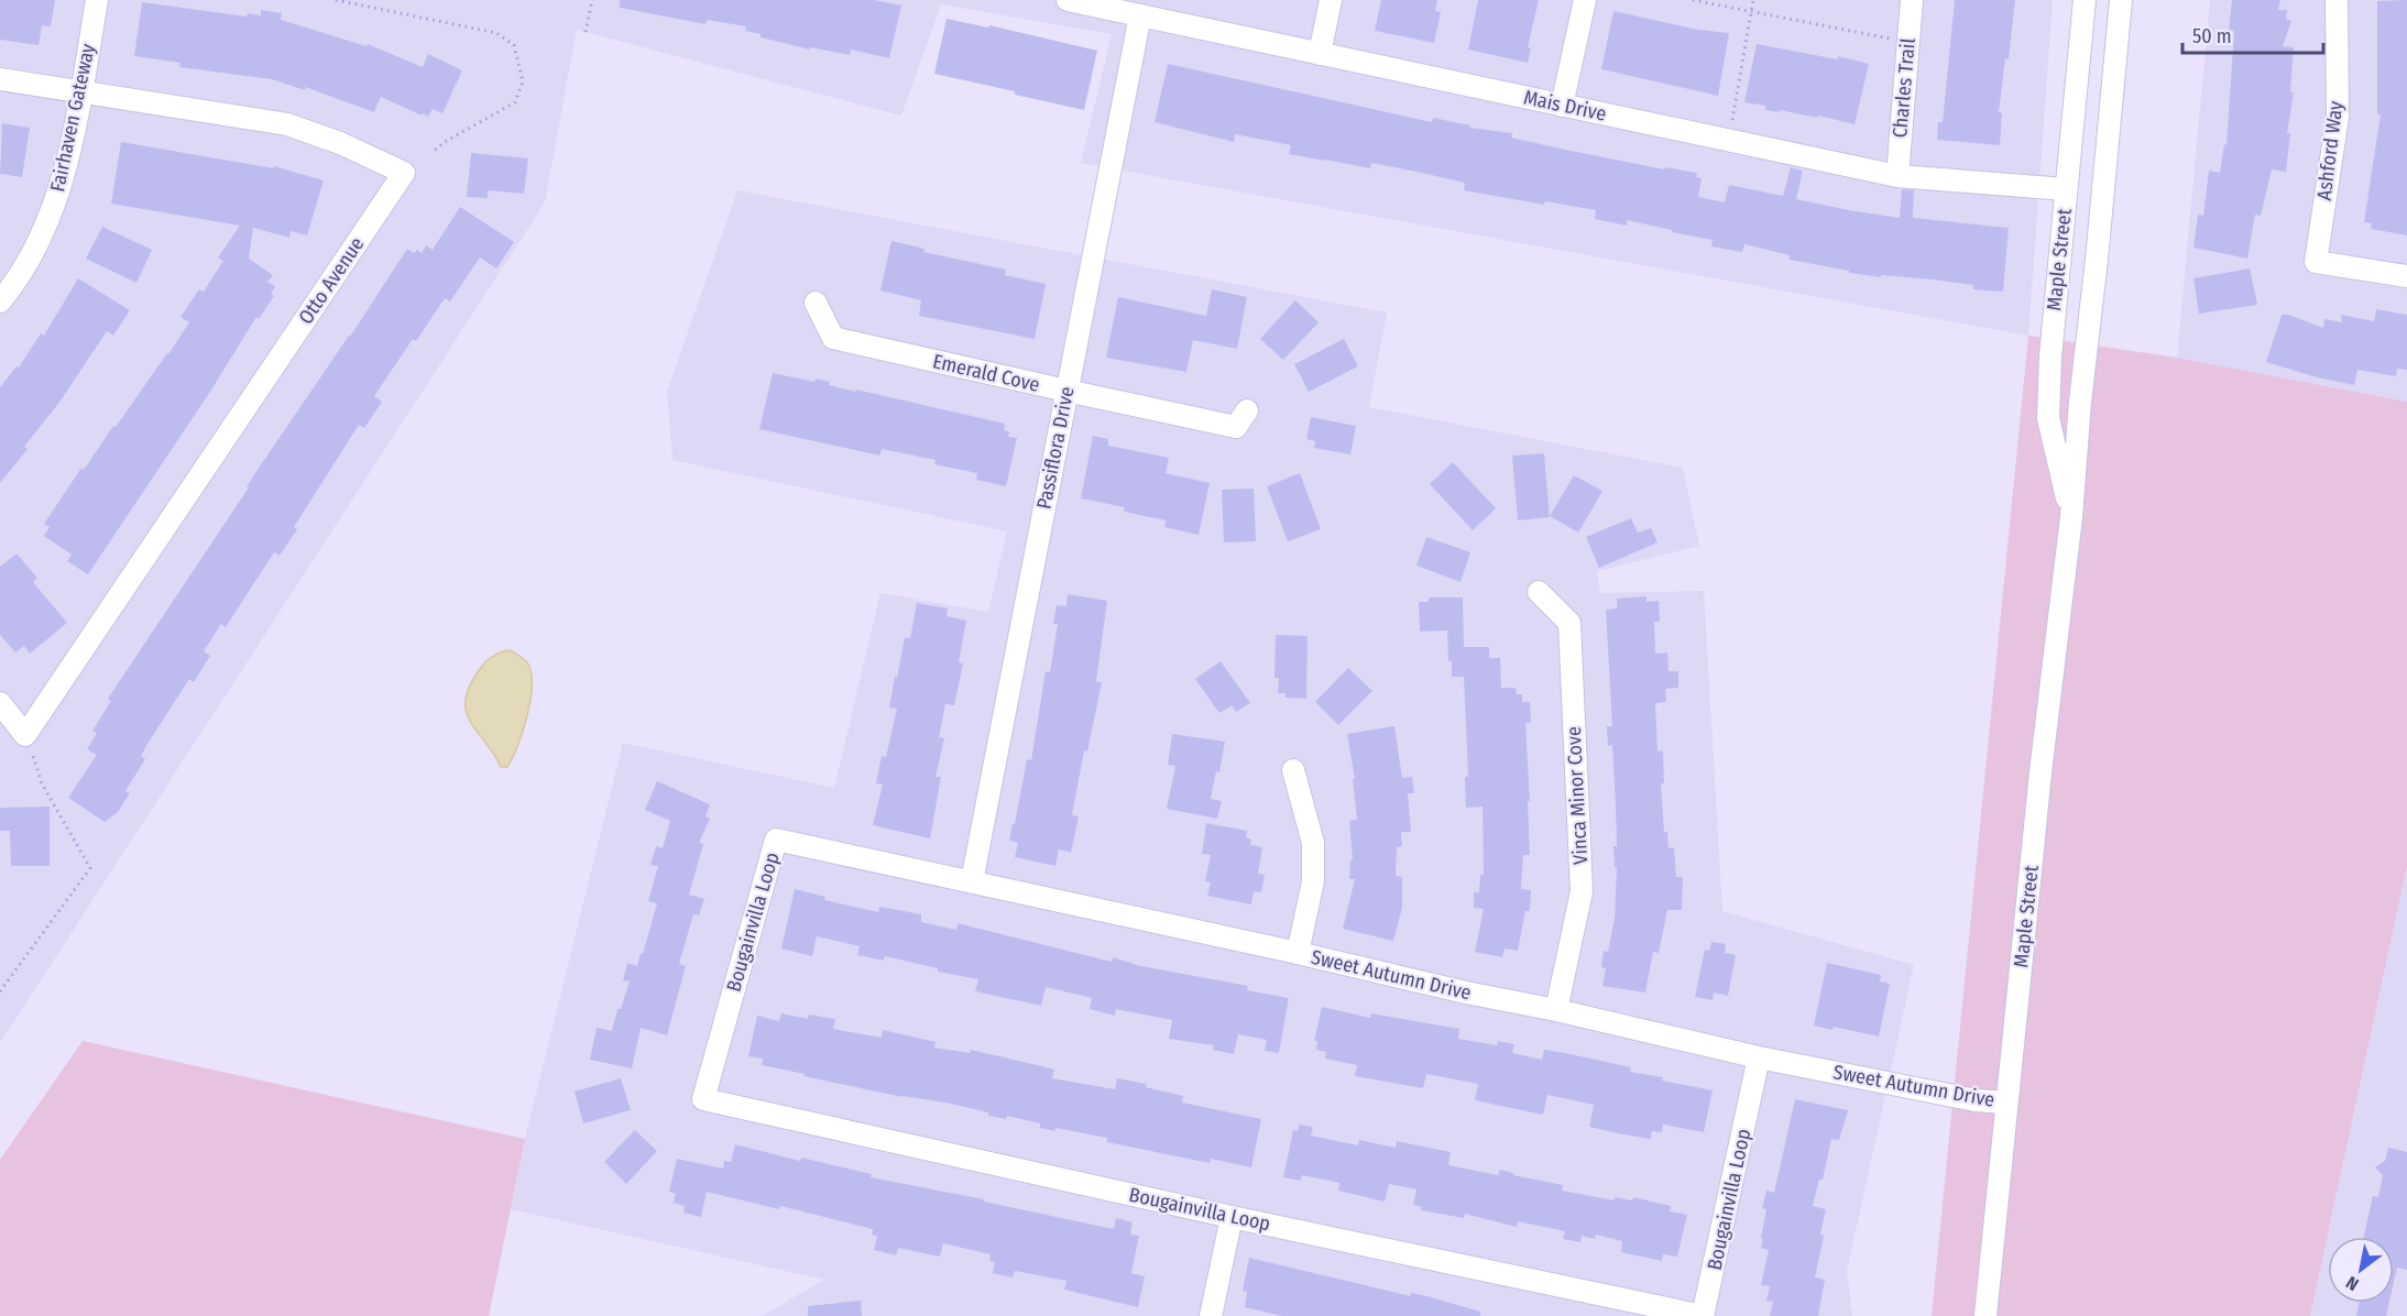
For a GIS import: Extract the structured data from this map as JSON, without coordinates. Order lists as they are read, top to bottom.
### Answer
{
  "streets": {
    "street": [
      "Charles Trail",
      "Mais Drive",
      "Fairhaven Gateway",
      "Ashford Way",
      "Maple Street",
      "Otto Avenue",
      "Emerald Cove",
      "Passiflora Drive",
      "Vinca Minor Cove",
      "Bougainvilla Loop",
      "Sweet Autumn Drive"
    ]
  },
  "crossings": [
    ["Charles Trail", "Mais Drive"],
    ["Mais Drive", "Maple Street"],
    ["Mais Drive", "Passiflora Drive"],
    ["Fairhaven Gateway", "Otto Avenue"],
    ["Maple Street", "Sweet Autumn Drive"],
    ["Emerald Cove", "Passiflora Drive"],
    ["Passiflora Drive", "Sweet Autumn Drive"],
    ["Vinca Minor Cove", "Sweet Autumn Drive"],
    ["Bougainvilla Loop", "Sweet Autumn Drive"]
  ],
  "scale_bar": "50 m",
  "north": "bottom left"
}
